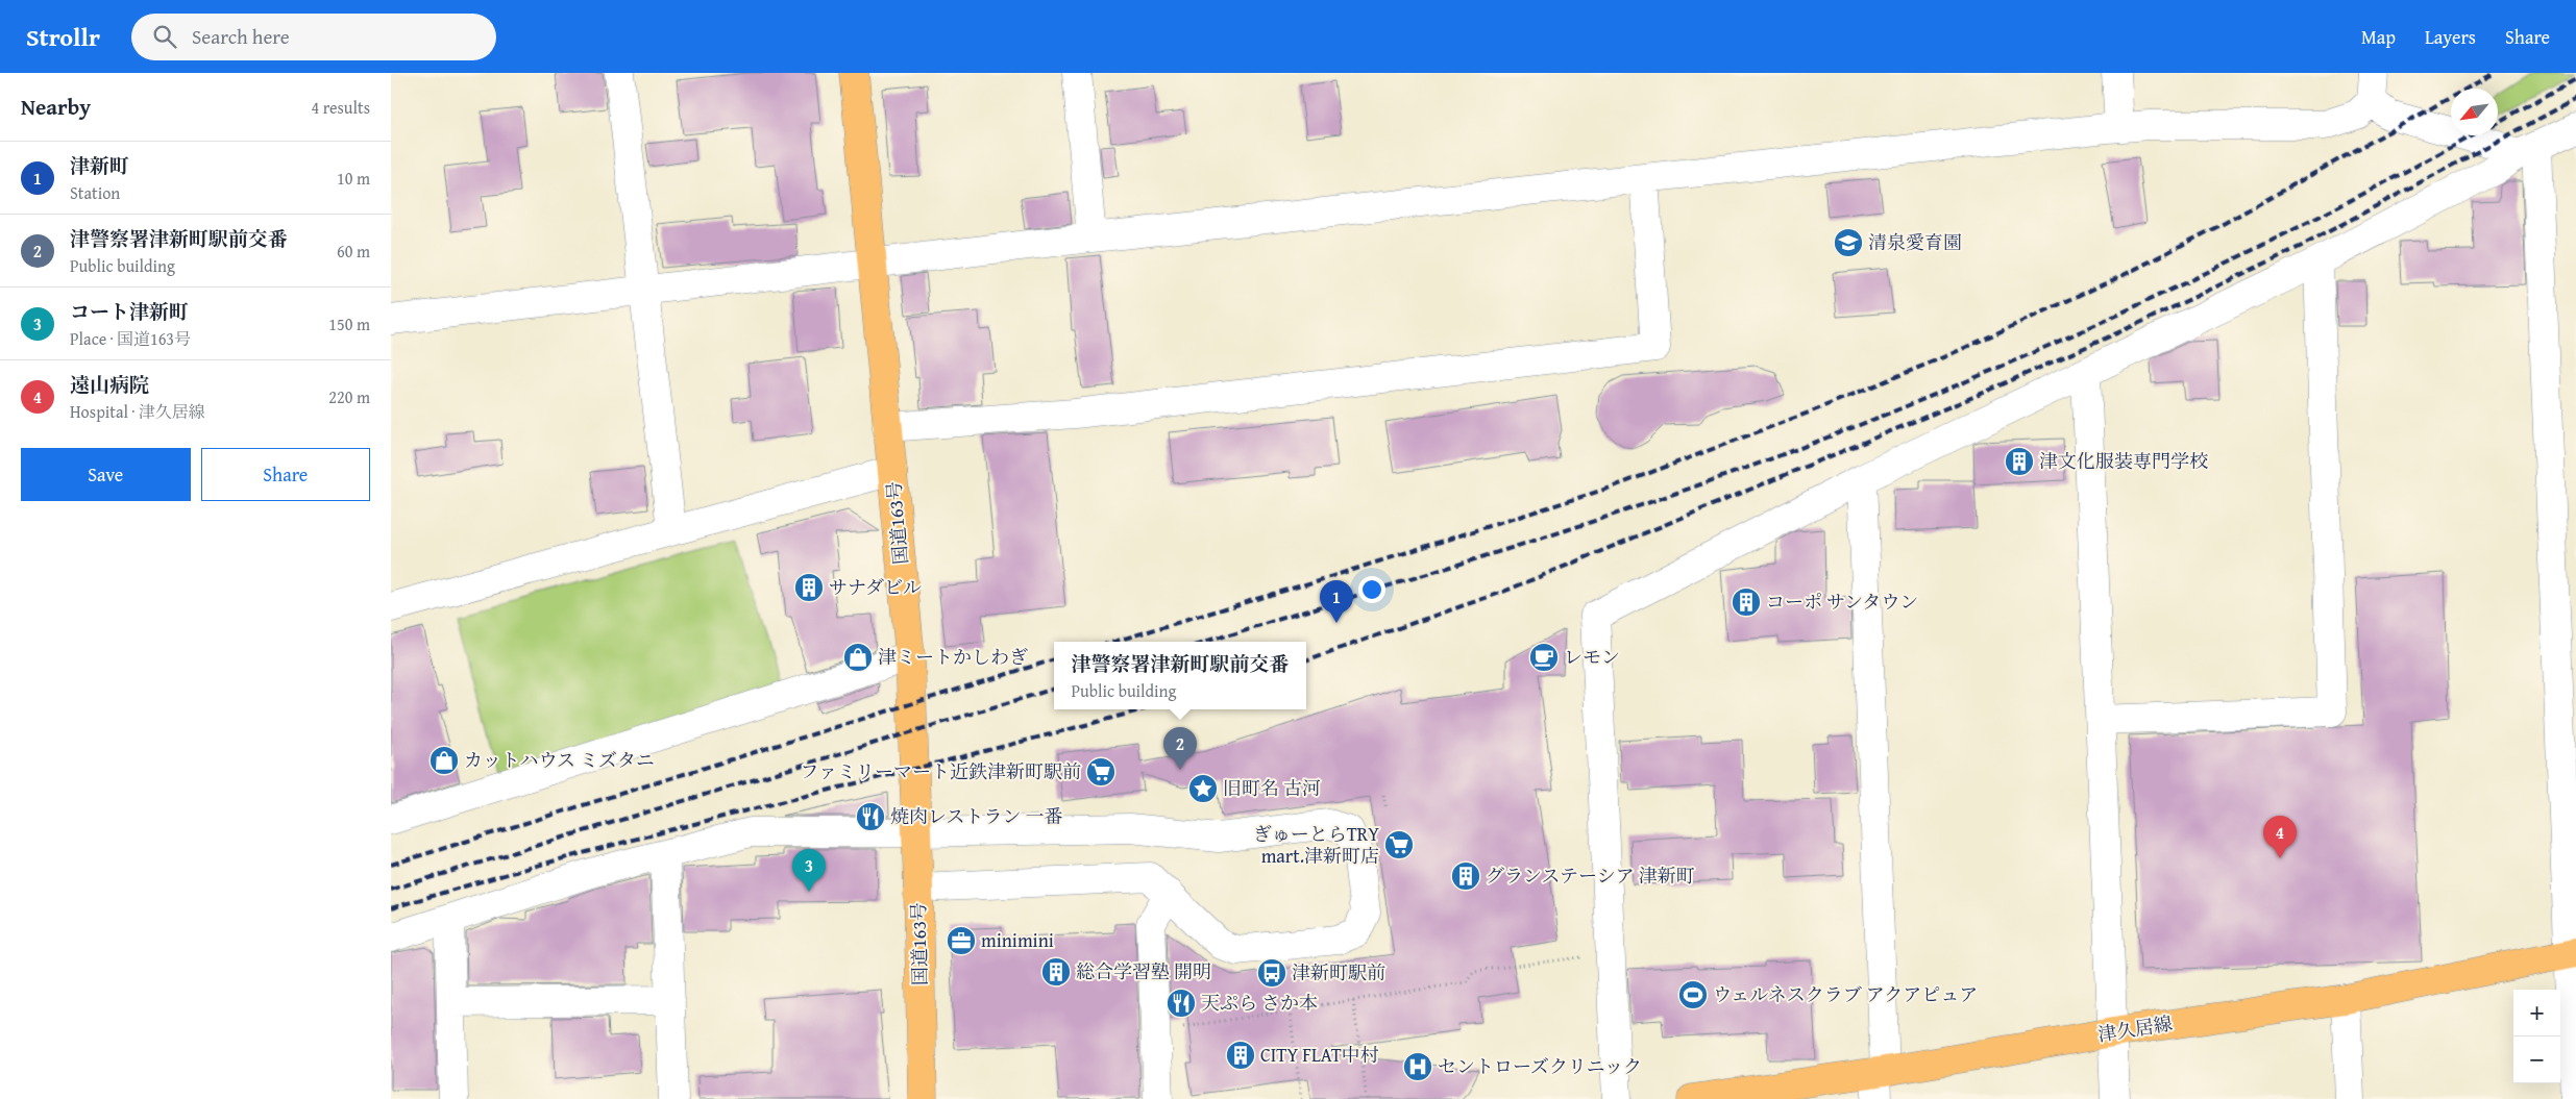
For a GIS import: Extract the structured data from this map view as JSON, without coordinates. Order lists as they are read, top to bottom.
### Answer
{
  "streets": {
    "main road": ["国道163号", "津久居線"]
  },
  "places": {
    "school or university": ["清泉愛育園"],
    "building": [
      "津文化服装専門学校",
      "サナダビル",
      "コーポ サンタウン",
      "グランステーシア 津新町",
      "総合学習塾 開明",
      "CITY FLAT中村"
    ],
    "shop": ["津ミートかしわぎ", "カットハウス ミズタニ"],
    "cafe": ["レモン"],
    "supermarket": ["ファミリーマート近鉄津新町駅前", "ぎゅーとらTRY mart.津新町店"],
    "place": ["旧町名 古河"],
    "restaurant": ["焼肉レストラン 一番", "天ぷら さか本"],
    "office": ["minimini"],
    "bus stop": ["津新町駅前"],
    "sports": ["ウェルネスクラブ アクアピュア"],
    "hospital": ["セントローズクリニック"]
  },
  "north": "bottom left",
  "page": {
    "header": "Strollr",
    "search": "Search here",
    "nav": ["Map", "Layers", "Share"],
    "heading": ["Nearby", "4 results"],
    "list": [
      {
        "mark": "1",
        "name": "津新町",
        "note": "Station",
        "value": "10 m"
      },
      {
        "mark": "2",
        "name": "津警察署津新町駅前交番",
        "note": "Public building",
        "value": "60 m"
      },
      {
        "mark": "3",
        "name": "コート津新町",
        "note": "Place · 国道163号",
        "value": "150 m"
      },
      {
        "mark": "4",
        "name": "遠山病院",
        "note": "Hospital · 津久居線",
        "value": "220 m"
      }
    ],
    "buttons": ["Save", "Share"],
    "pins": [
      "1",
      "2",
      "4",
      "3"
    ],
    "popup": ["津警察署津新町駅前交番", "Public building"],
    "map_buttons": ["+", "−"]
  }
}
